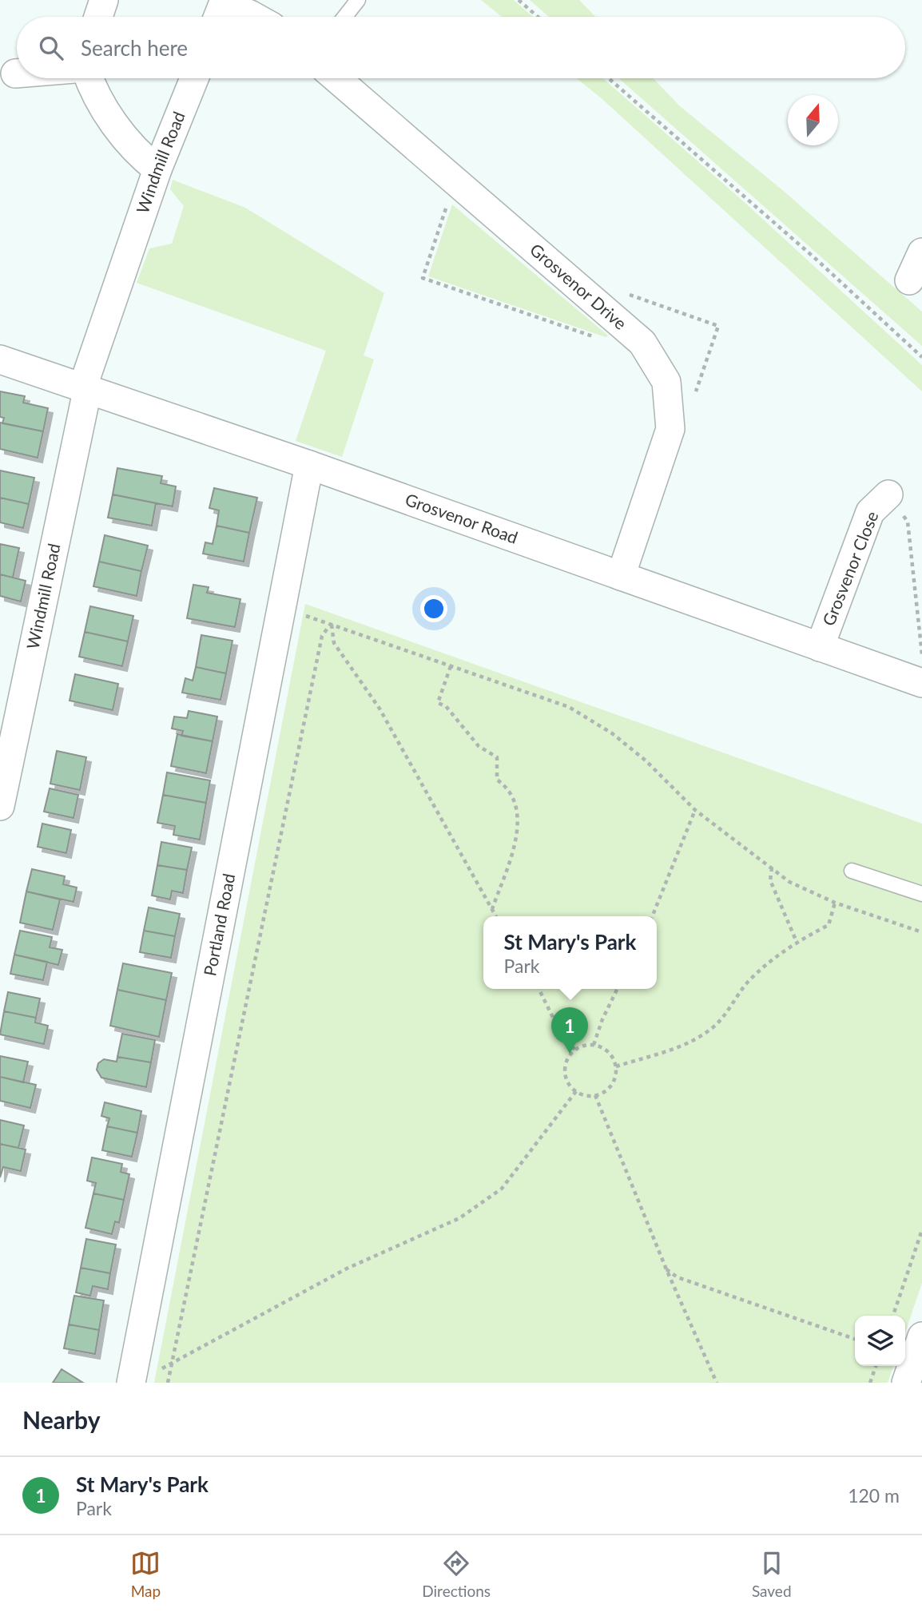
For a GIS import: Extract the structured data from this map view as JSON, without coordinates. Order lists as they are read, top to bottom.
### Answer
{
  "streets": {
    "street": [
      "Windmill Road",
      "Grosvenor Drive",
      "Grosvenor Road",
      "Grosvenor Close",
      "Portland Road"
    ]
  },
  "crossings": [
    ["Windmill Road", "Grosvenor Road"],
    ["Grosvenor Drive", "Grosvenor Road"],
    ["Grosvenor Road", "Grosvenor Close"],
    ["Grosvenor Road", "Portland Road"]
  ],
  "north": "top",
  "page": {
    "search": "Search here",
    "popup": ["St Mary's Park", "Park"],
    "pins": "1",
    "heading": "Nearby",
    "list": [
      {
        "mark": "1",
        "name": "St Mary's Park",
        "note": "Park",
        "value": "120 m"
      }
    ],
    "nav": ["Map", "Directions", "Saved"]
  }
}
